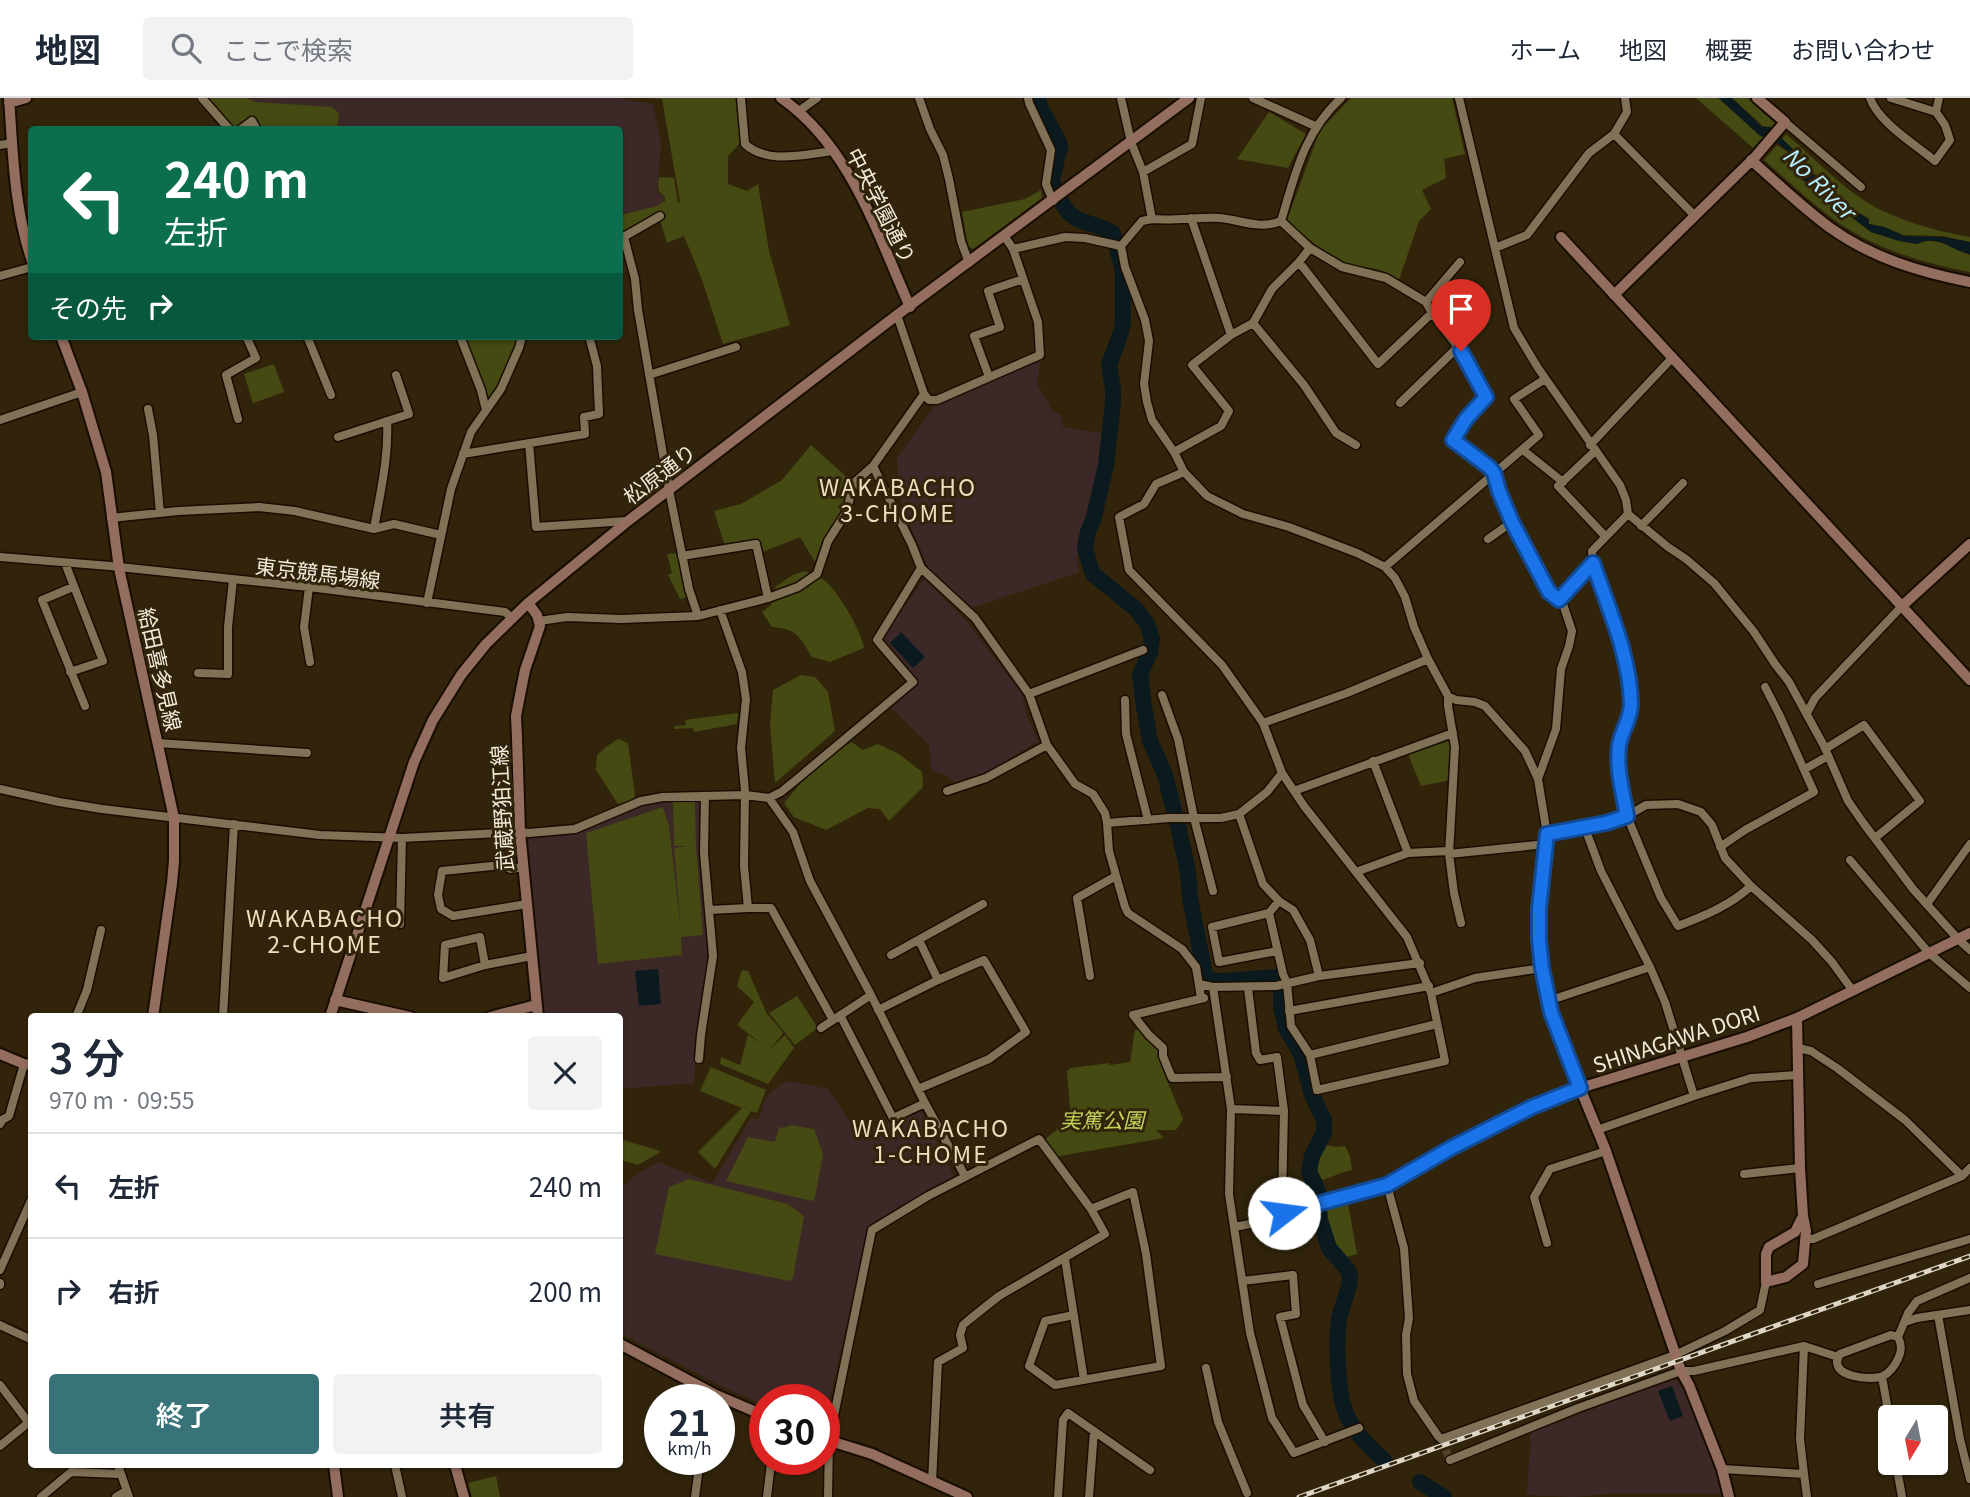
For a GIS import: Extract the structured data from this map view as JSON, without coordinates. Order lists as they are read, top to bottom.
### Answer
{
  "streets": {
    "street": [
      "中央学園通り",
      "松原通り",
      "東京競馬場線",
      "給田喜多見線",
      "武蔵野狛江線",
      "SHINAGAWA DORI"
    ]
  },
  "crossings": [
    ["中央学園通り", "松原通り"],
    ["松原通り", "東京競馬場線"],
    ["東京競馬場線", "給田喜多見線"]
  ],
  "districts": ["WAKABACHO 3-CHOME", "WAKABACHO 2-CHOME", "WAKABACHO 1-CHOME"],
  "water": ["No River"],
  "parks": ["実篤公園"],
  "north": "bottom",
  "page": {
    "header": "地図",
    "search": "ここで検索",
    "nav": [
      "ホーム",
      "地図",
      "概要",
      "お問い合わせ"
    ],
    "turn": ["240 m", "左折"],
    "then": "その先",
    "heading": ["3 分", "970 m · 09:55"],
    "list": [
      {
        "name": "左折",
        "value": "240 m"
      },
      {
        "name": "右折",
        "value": "200 m"
      }
    ],
    "buttons": ["終了", "共有"],
    "speed": "21 km/h",
    "limit": "30"
  }
}
